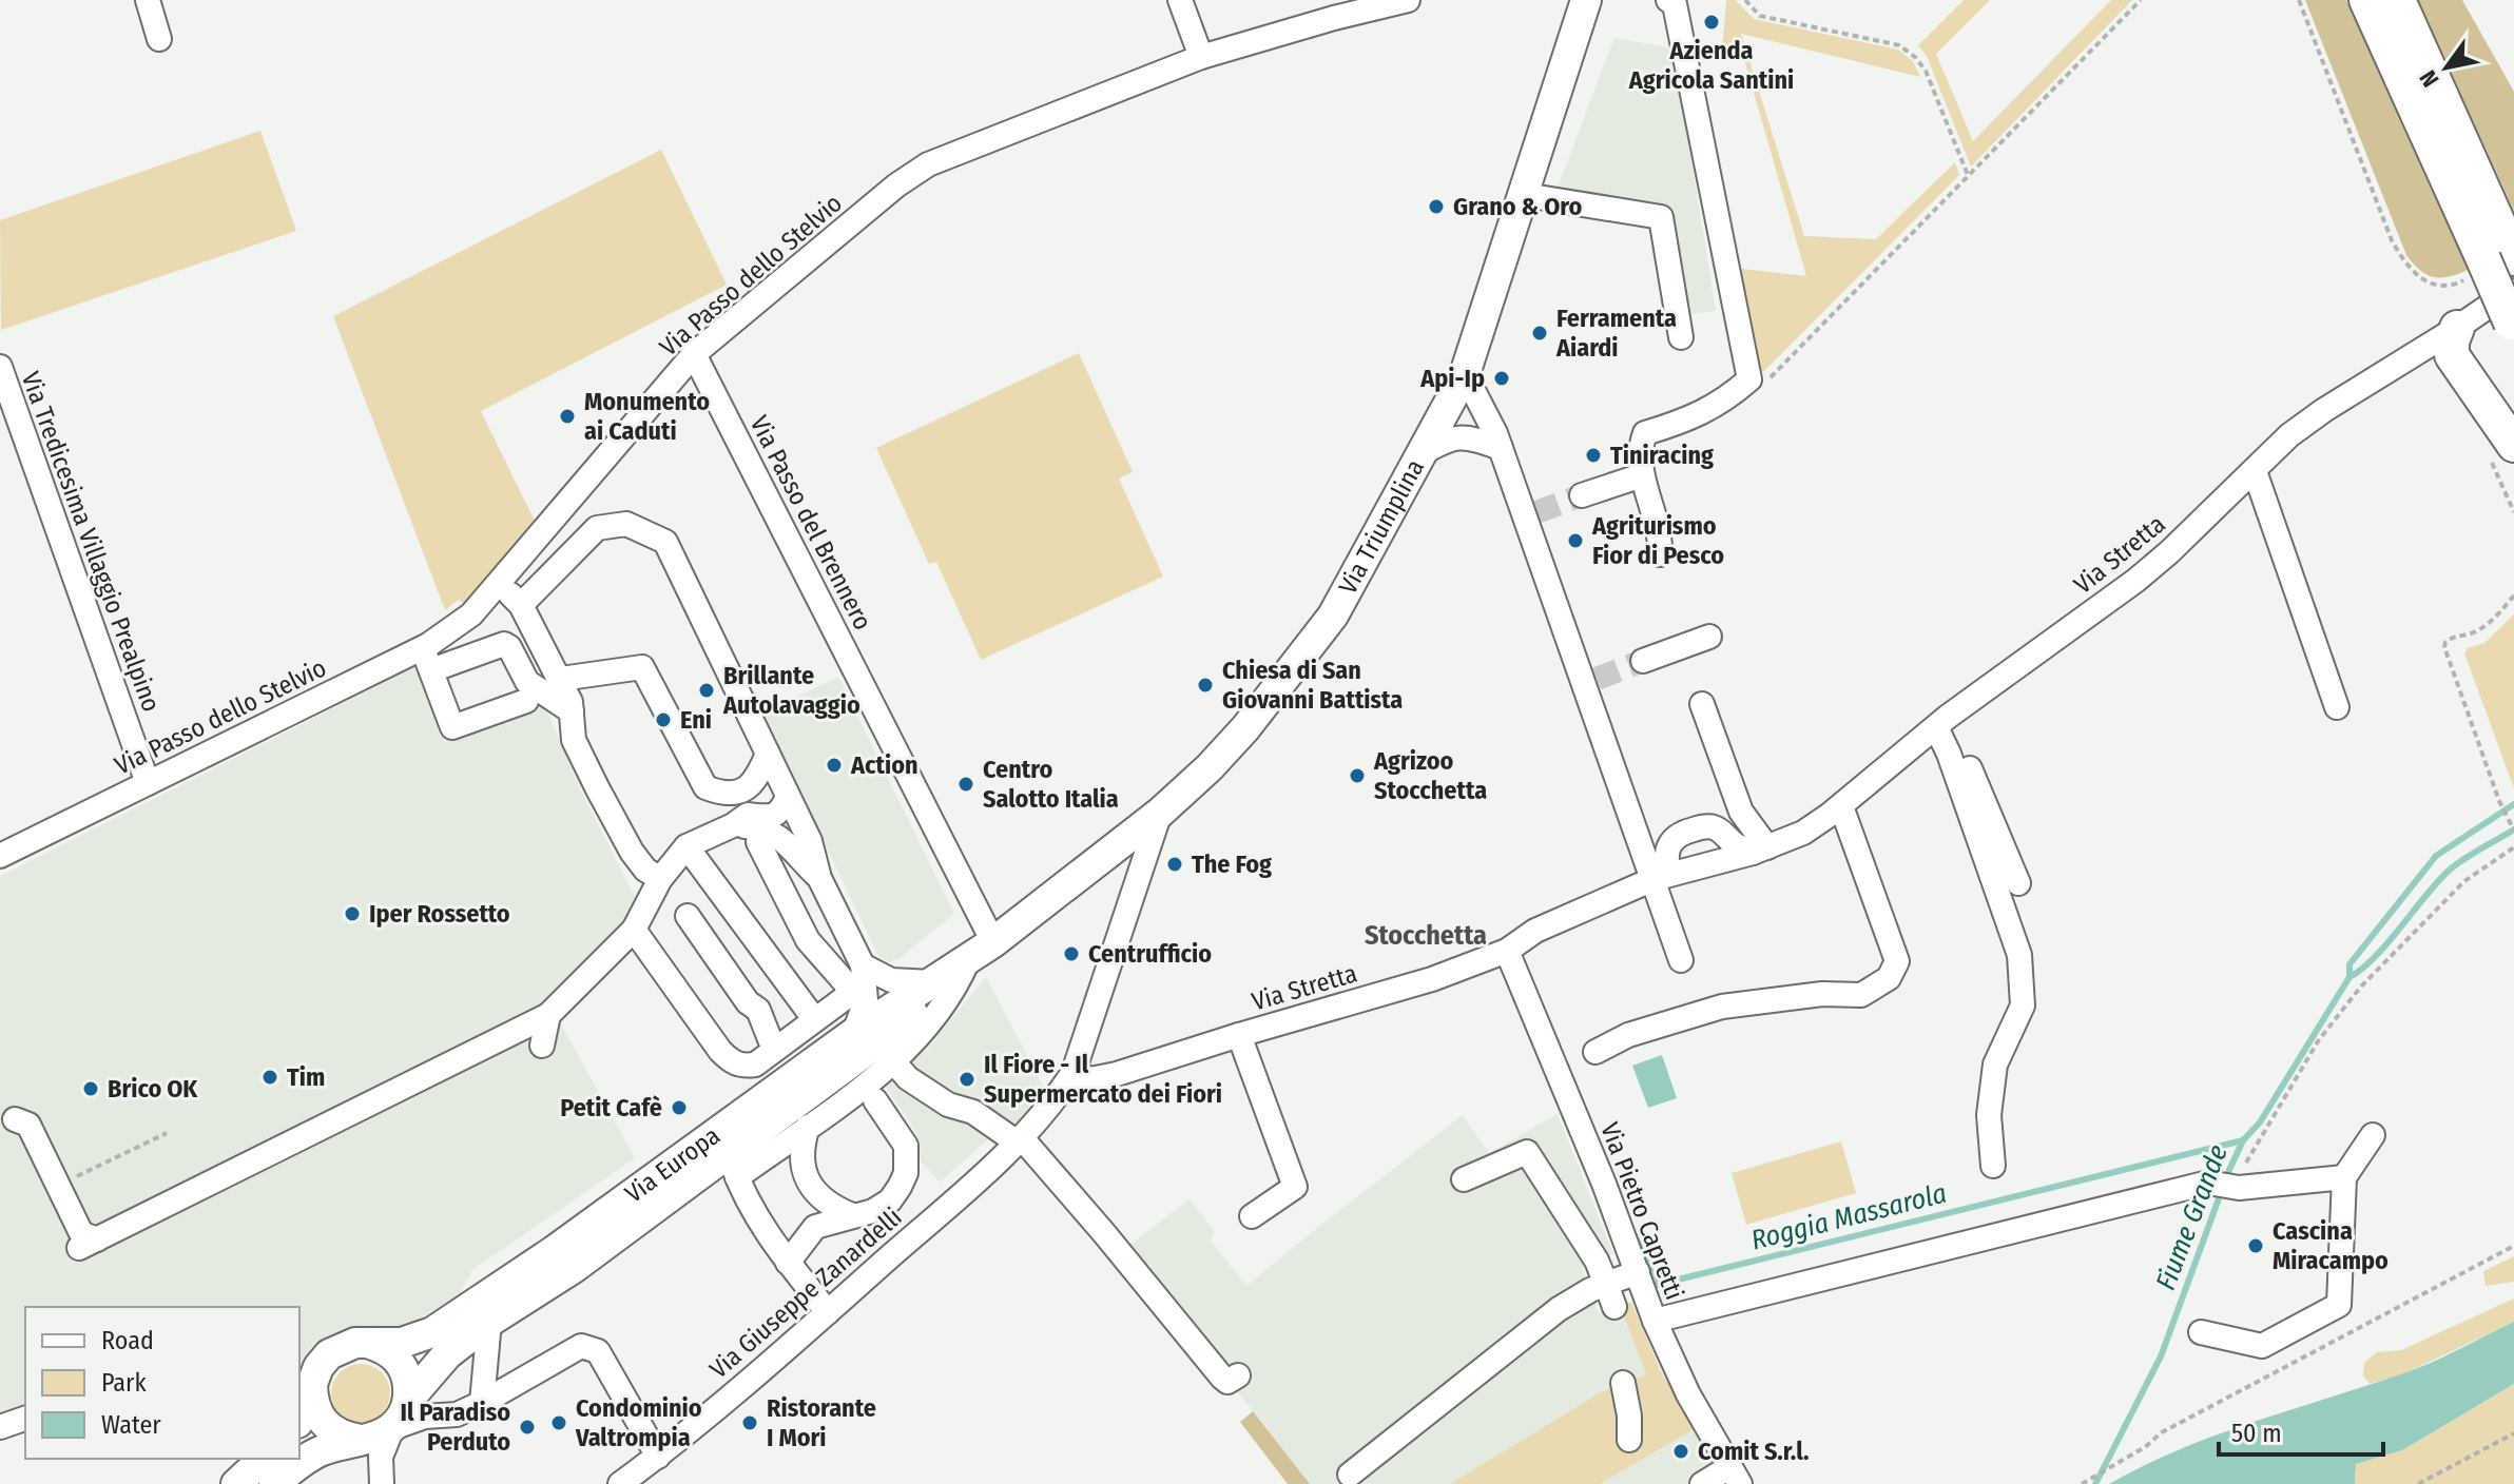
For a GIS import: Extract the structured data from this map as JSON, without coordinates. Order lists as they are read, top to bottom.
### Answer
{
  "streets": {
    "main road": ["Via Triumplina", "Via Europa"],
    "street": [
      "Via Passo dello Stelvio",
      "Via Passo del Brennero",
      "Via Tredicesima Villaggio Prealpino",
      "Via Stretta",
      "Via Pietro Capretti",
      "Via Giuseppe Zanardelli"
    ]
  },
  "crossings": [
    ["Via Passo dello Stelvio", "Via Passo del Brennero"],
    ["Via Passo dello Stelvio", "Via Tredicesima Villaggio Prealpino"],
    ["Via Passo del Brennero", "Via Triumplina"],
    ["Via Passo del Brennero", "Via Europa"],
    ["Via Triumplina", "Via Stretta"],
    ["Via Triumplina", "Via Europa"],
    ["Via Stretta", "Via Pietro Capretti"]
  ],
  "districts": ["Stocchetta"],
  "water": ["Roggia Massarola", "Fiume Grande"],
  "places": [
    "Azienda Agricola Santini",
    "Grano & Oro",
    "Ferramenta Aiardi",
    "Api-Ip",
    "Monumento ai Caduti",
    "Tiniracing",
    "Agriturismo Fior di Pesco",
    "Chiesa di San Giovanni Battista",
    "Brillante Autolavaggio",
    "Eni",
    "Action",
    "Agrizoo Stocchetta",
    "Centro Salotto Italia",
    "The Fog",
    "Iper Rossetto",
    "Centrufficio",
    "Tim",
    "Il Fiore - Il Supermercato dei Fiori",
    "Brico OK",
    "Petit Cafè",
    "Cascina Miracampo",
    "Condominio Valtrompia",
    "Ristorante I Mori",
    "Il Paradiso Perduto",
    "Comit S.r.l."
  ],
  "legend": ["Road", "Park", "Water"],
  "scale_bar": "50 m",
  "north": "bottom left"
}
